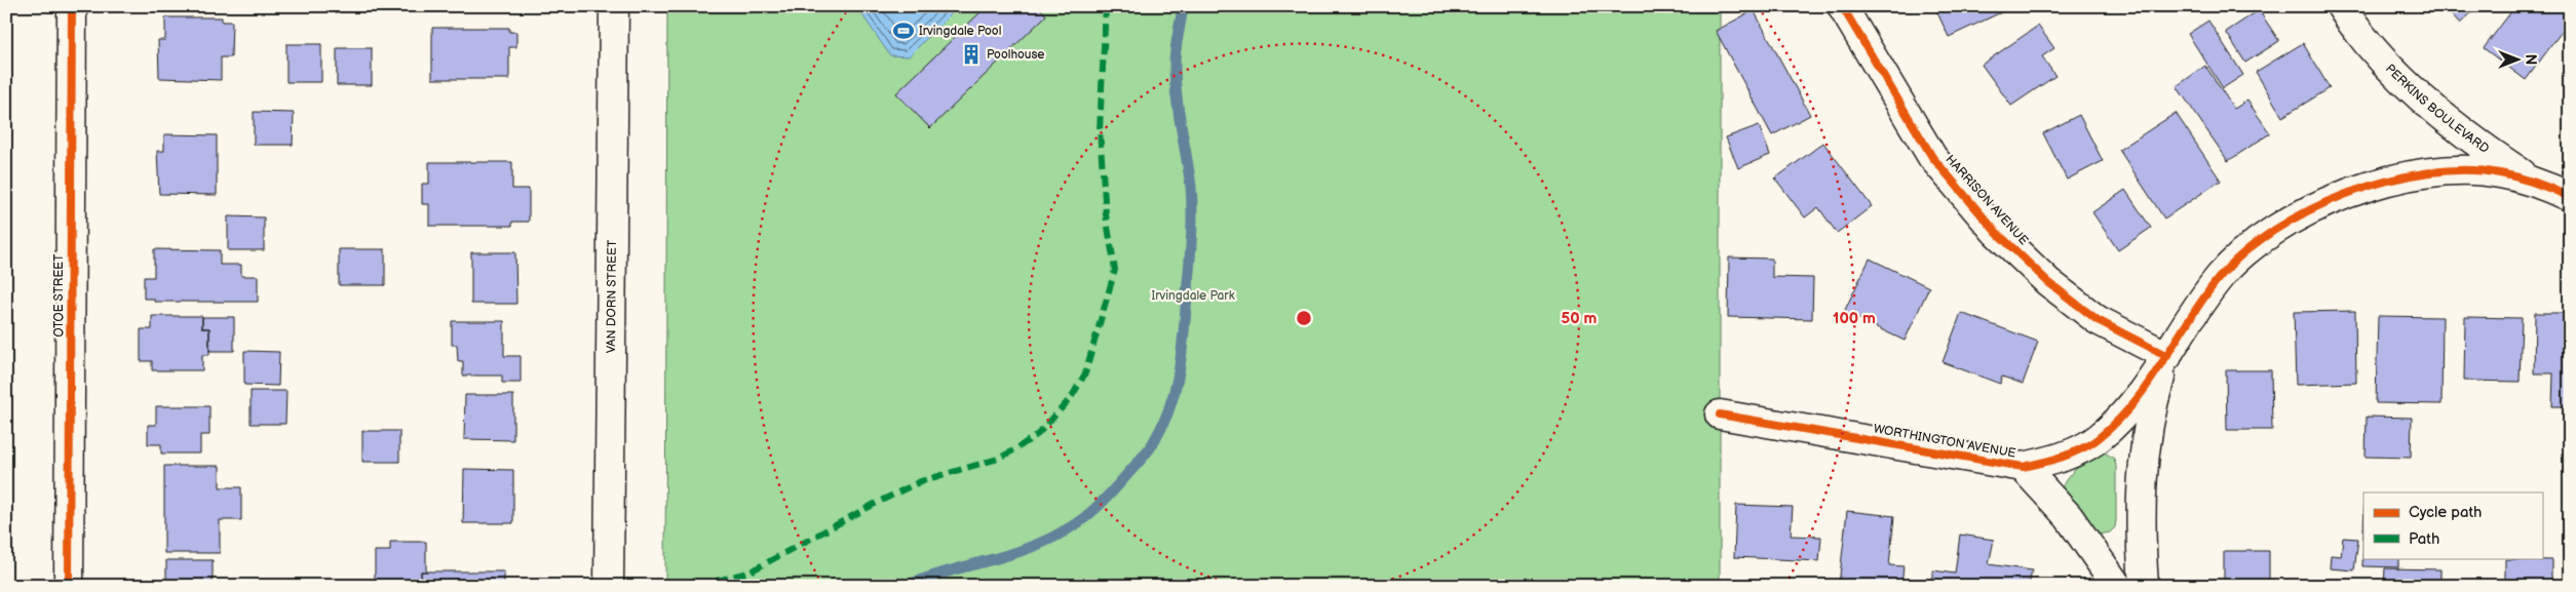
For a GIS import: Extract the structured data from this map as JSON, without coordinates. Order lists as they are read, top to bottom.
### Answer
{
  "streets": {
    "street": [
      "PERKINS BOULEVARD",
      "HARRISON AVENUE",
      "OTOE STREET",
      "VAN DORN STREET",
      "WORTHINGTON AVENUE"
    ]
  },
  "crossings": [
    ["PERKINS BOULEVARD", "WORTHINGTON AVENUE"],
    ["HARRISON AVENUE", "WORTHINGTON AVENUE"]
  ],
  "parks": ["Irvingdale Park"],
  "places": {
    "sports": ["Irvingdale Pool"],
    "building": ["Poolhouse"]
  },
  "legend": ["Cycle path", "Path"],
  "north": "right",
  "rings": ["50 m", "100 m"]
}
